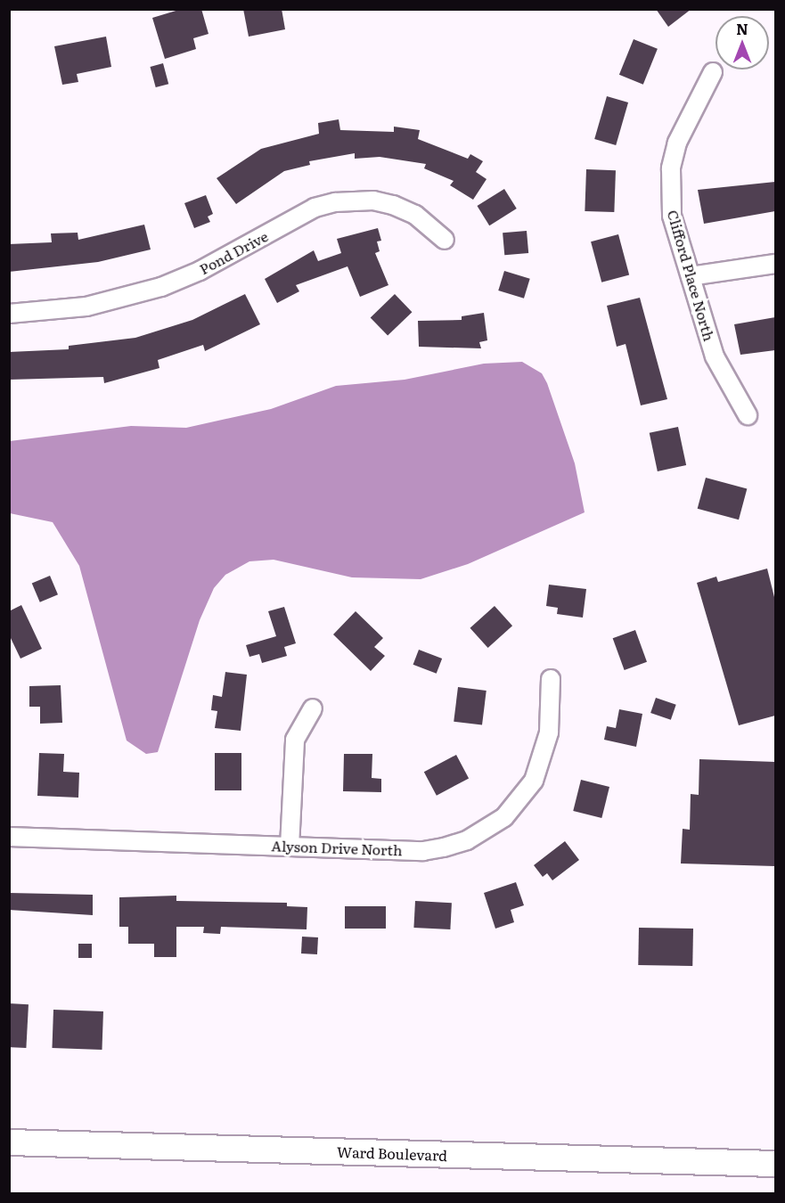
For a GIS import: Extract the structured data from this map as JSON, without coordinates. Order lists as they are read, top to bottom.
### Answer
{
  "streets": {
    "main road": ["Ward Boulevard"],
    "street": ["Pond Drive", "Clifford Place North", "Alyson Drive North"]
  },
  "north": "top"
}
